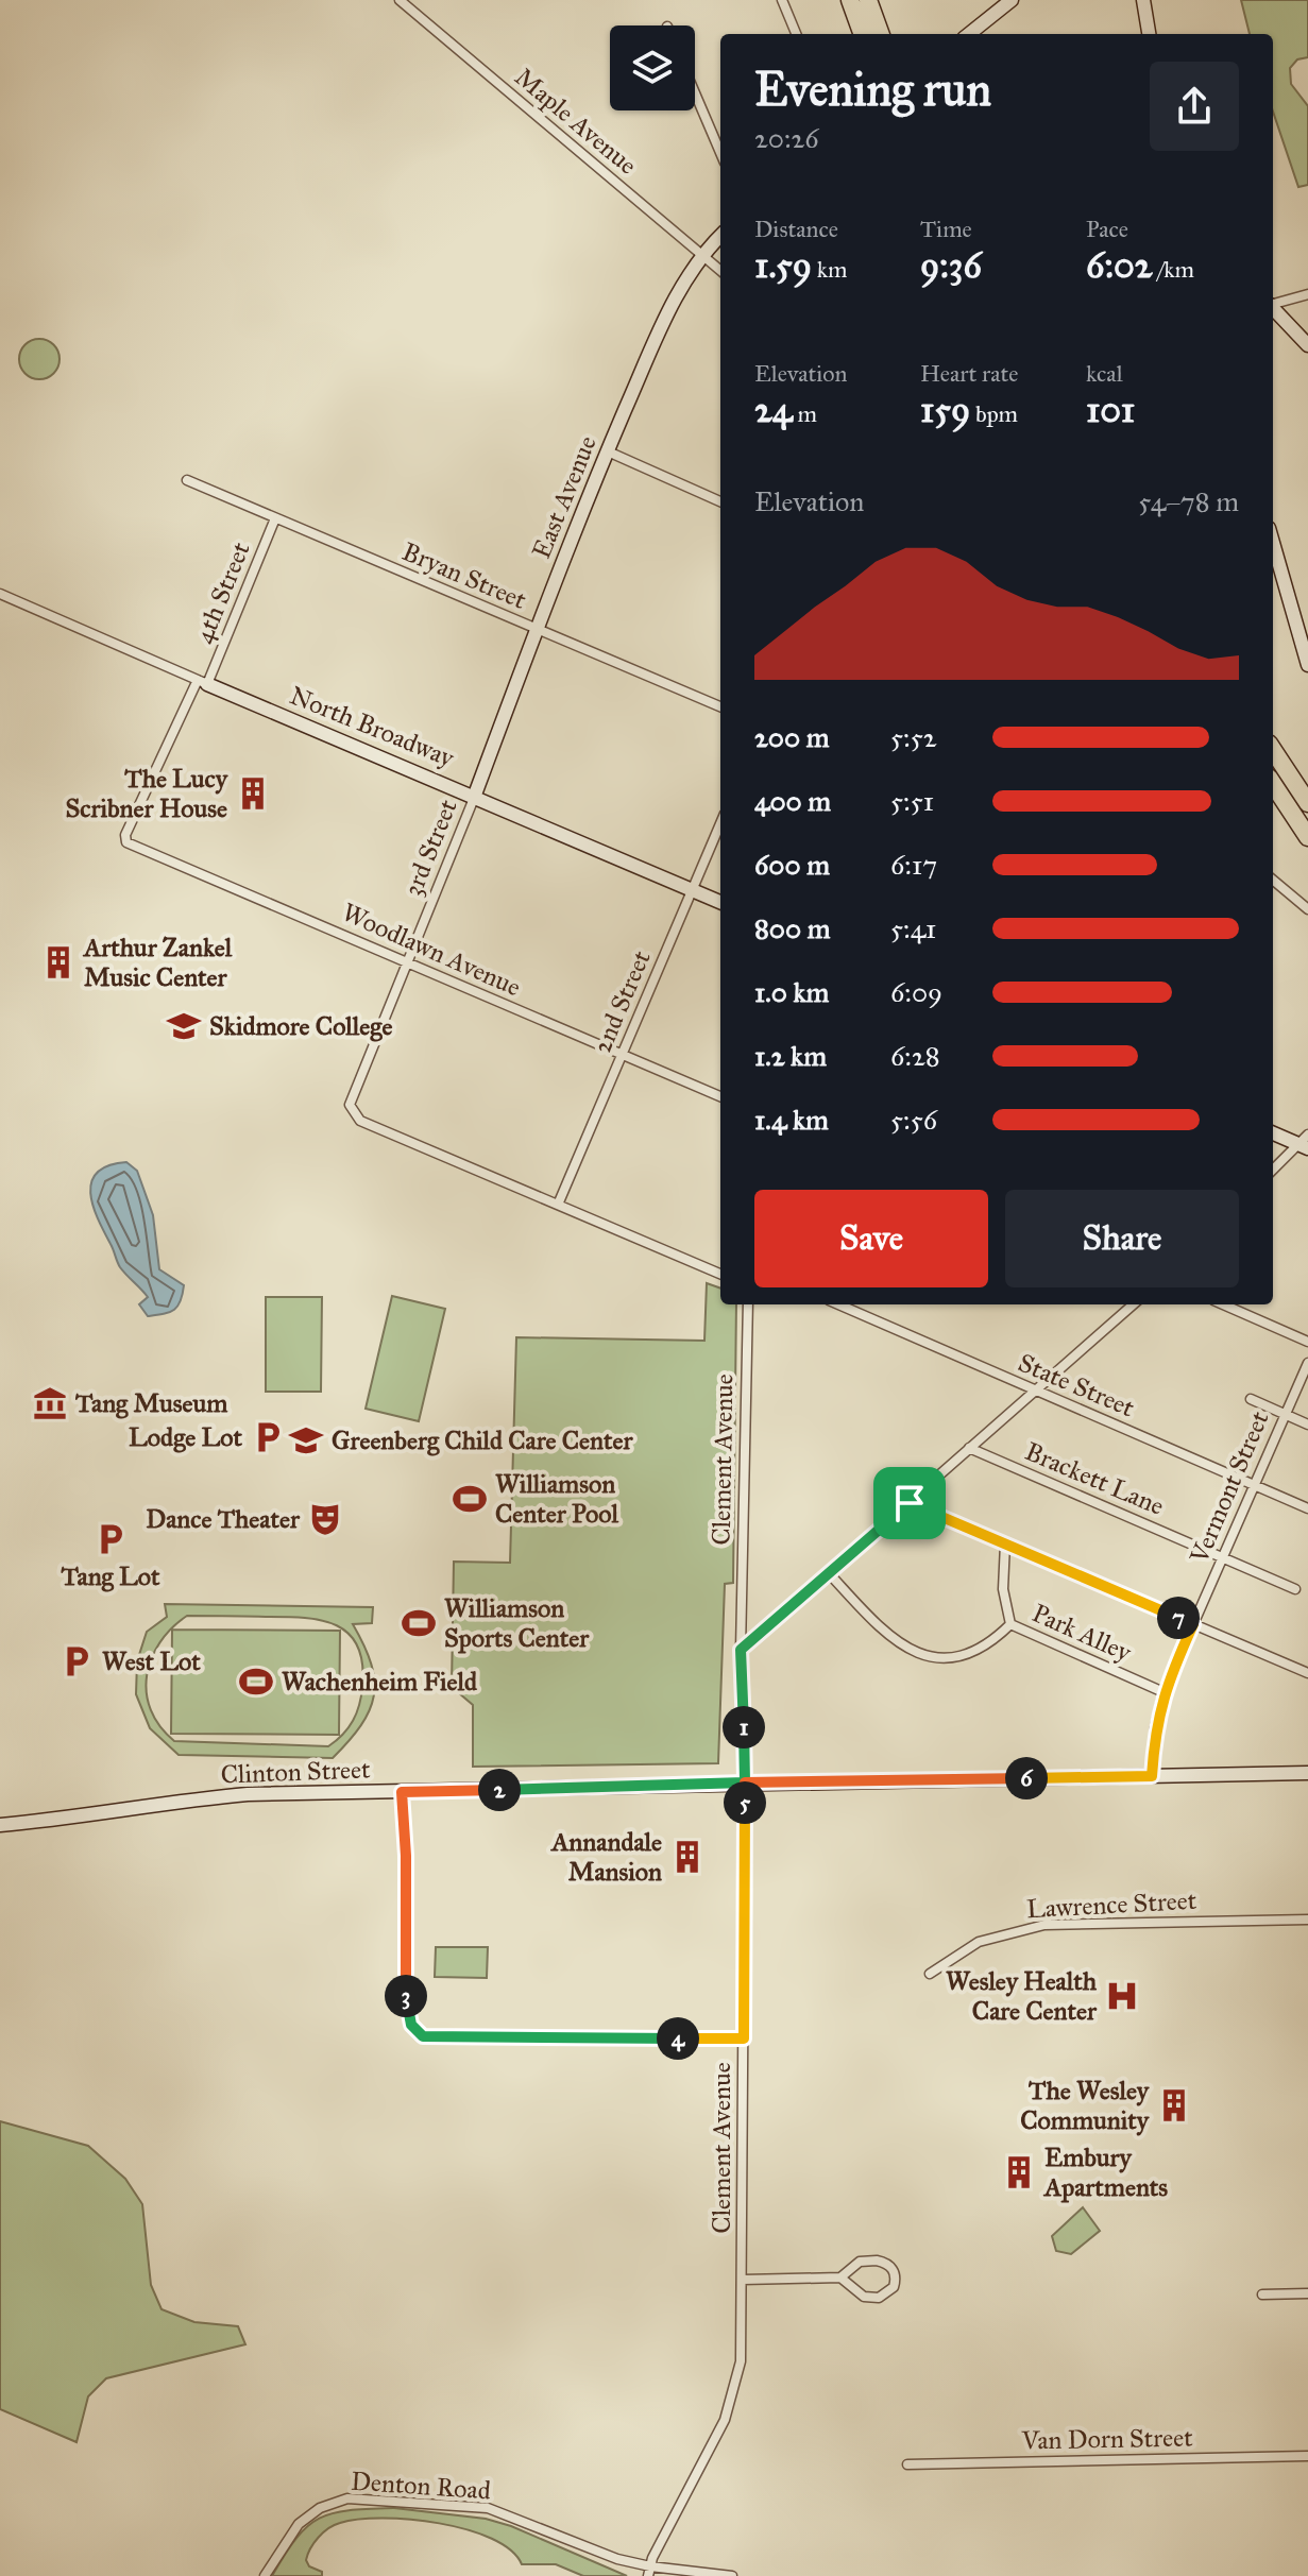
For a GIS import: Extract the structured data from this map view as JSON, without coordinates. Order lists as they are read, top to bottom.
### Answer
{
  "streets": {
    "street": [
      "Maple Avenue",
      "East Avenue",
      "Bryan Street",
      "4th Street",
      "North Broadway",
      "3rd Street",
      "Woodlawn Avenue",
      "2nd Street",
      "State Street",
      "Clement Avenue",
      "Brackett Lane",
      "Vermont Street",
      "Park Alley",
      "Clinton Street",
      "Lawrence Street",
      "Van Dorn Street",
      "Denton Road"
    ]
  },
  "crossings": [
    ["Maple Avenue", "East Avenue"],
    ["East Avenue", "Bryan Street"],
    ["East Avenue", "North Broadway"],
    ["East Avenue", "3rd Street"],
    ["Bryan Street", "4th Street"],
    ["4th Street", "North Broadway"],
    ["4th Street", "Woodlawn Avenue"],
    ["North Broadway", "3rd Street"],
    ["North Broadway", "2nd Street"],
    ["3rd Street", "Woodlawn Avenue"],
    ["3rd Street", "2nd Street"],
    ["Woodlawn Avenue", "2nd Street"],
    ["State Street", "Vermont Street"],
    ["Clement Avenue", "Clinton Street"],
    ["Clement Avenue", "Denton Road"],
    ["Brackett Lane", "Vermont Street"],
    ["Vermont Street", "Park Alley"],
    ["Vermont Street", "Clinton Street"]
  ],
  "places": {
    "building": [
      "The Lucy Scribner House",
      "Arthur Zankel Music Center",
      "Annandale Mansion",
      "The Wesley Community",
      "Embury Apartments"
    ],
    "school or university": ["Skidmore College", "Greenberg Child Care Center"],
    "museum": ["Tang Museum"],
    "parking": ["Lodge Lot", "Tang Lot", "West Lot"],
    "sports": ["Williamson Center Pool", "Williamson Sports Center", "Wachenheim Field"],
    "theatre": ["Dance Theater"],
    "hospital": ["Wesley Health Care Center"]
  },
  "page": {
    "heading": ["Evening run", "20:26"],
    "stats": [
      ["Distance", "1.59 km"],
      ["Time", "9:36"],
      ["Pace", "6:02 /km"],
      ["Elevation", "24 m"],
      ["Heart rate", "159 bpm"],
      ["kcal", "101"]
    ],
    "chart": ["Elevation", "54–78 m"],
    "list": [
      {
        "name": "200 m",
        "note": "5:52"
      },
      {
        "name": "400 m",
        "note": "5:51"
      },
      {
        "name": "600 m",
        "note": "6:17"
      },
      {
        "name": "800 m",
        "note": "5:41"
      },
      {
        "name": "1.0 km",
        "note": "6:09"
      },
      {
        "name": "1.2 km",
        "note": "6:28"
      },
      {
        "name": "1.4 km",
        "note": "5:56"
      }
    ],
    "buttons": ["Save", "Share"],
    "pins": [
      "7",
      "1",
      "6",
      "2",
      "5",
      "3",
      "4"
    ]
  }
}
